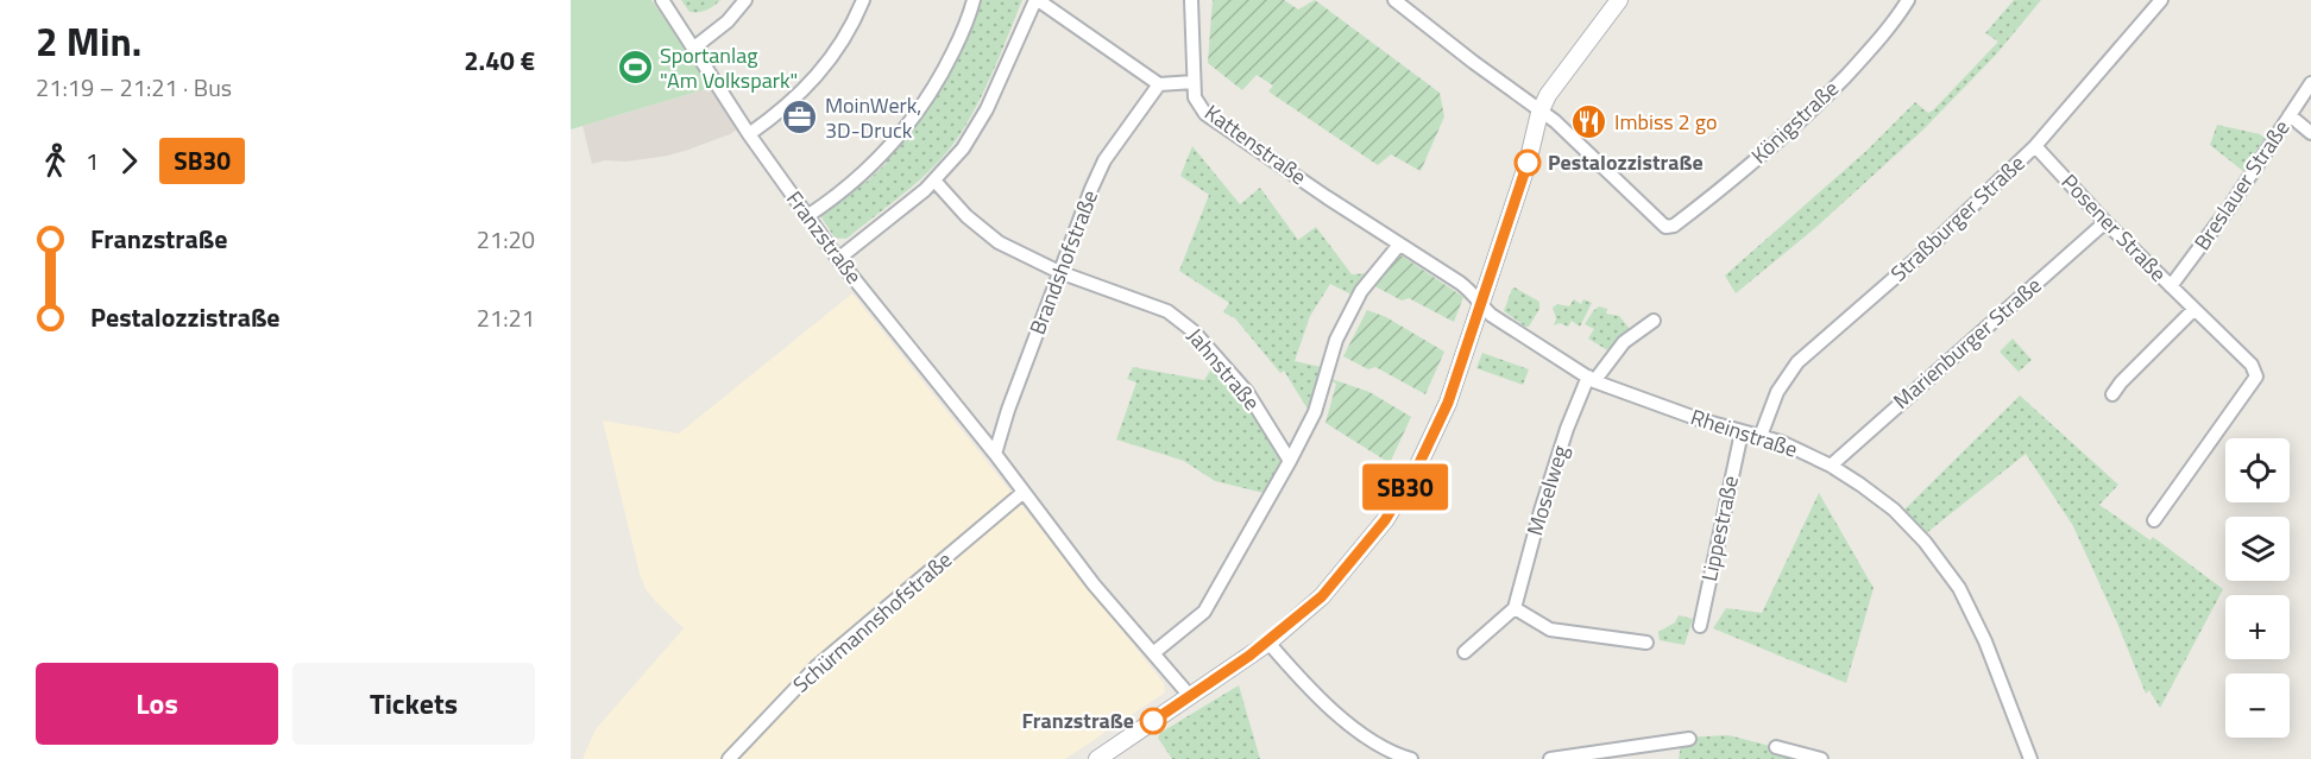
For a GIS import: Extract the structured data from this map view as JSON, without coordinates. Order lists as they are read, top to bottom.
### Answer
{
  "streets": {
    "street": [
      "Königstraße",
      "Kattenstraße",
      "Breslauer Straße",
      "Straßburger Straße",
      "Posener Straße",
      "Franzstraße",
      "Brandshofstraße",
      "Marienburger Straße",
      "Jahnstraße",
      "Rheinstraße",
      "Moselweg",
      "Lippestraße",
      "Schürmannshofstraße"
    ]
  },
  "crossings": [
    ["Kattenstraße", "Rheinstraße"],
    ["Breslauer Straße", "Posener Straße"],
    ["Straßburger Straße", "Posener Straße"],
    ["Straßburger Straße", "Rheinstraße"],
    ["Posener Straße", "Marienburger Straße"],
    ["Franzstraße", "Brandshofstraße"],
    ["Franzstraße", "Schürmannshofstraße"],
    ["Brandshofstraße", "Jahnstraße"],
    ["Marienburger Straße", "Rheinstraße"],
    ["Rheinstraße", "Moselweg"],
    ["Rheinstraße", "Lippestraße"]
  ],
  "places": {
    "sports": ["Sportanlag \"Am Volkspark\""],
    "office": ["MoinWerk, 3D-Druck"],
    "restaurant": ["Imbiss 2 go"],
    "other": ["Pestalozzistraße", "Franzstraße"]
  },
  "lines": ["bus line SB30"],
  "page": {
    "heading": ["2 Min.", "21:19 – 21:21 · Bus", "2.40 €"],
    "on_map": "SB30",
    "legs": ["1", "SB30"],
    "list": [
      {
        "name": "Franzstraße",
        "value": "21:20"
      },
      {
        "name": "Pestalozzistraße",
        "value": "21:21"
      }
    ],
    "map_buttons": ["+", "−"],
    "buttons": ["Los", "Tickets"]
  }
}
